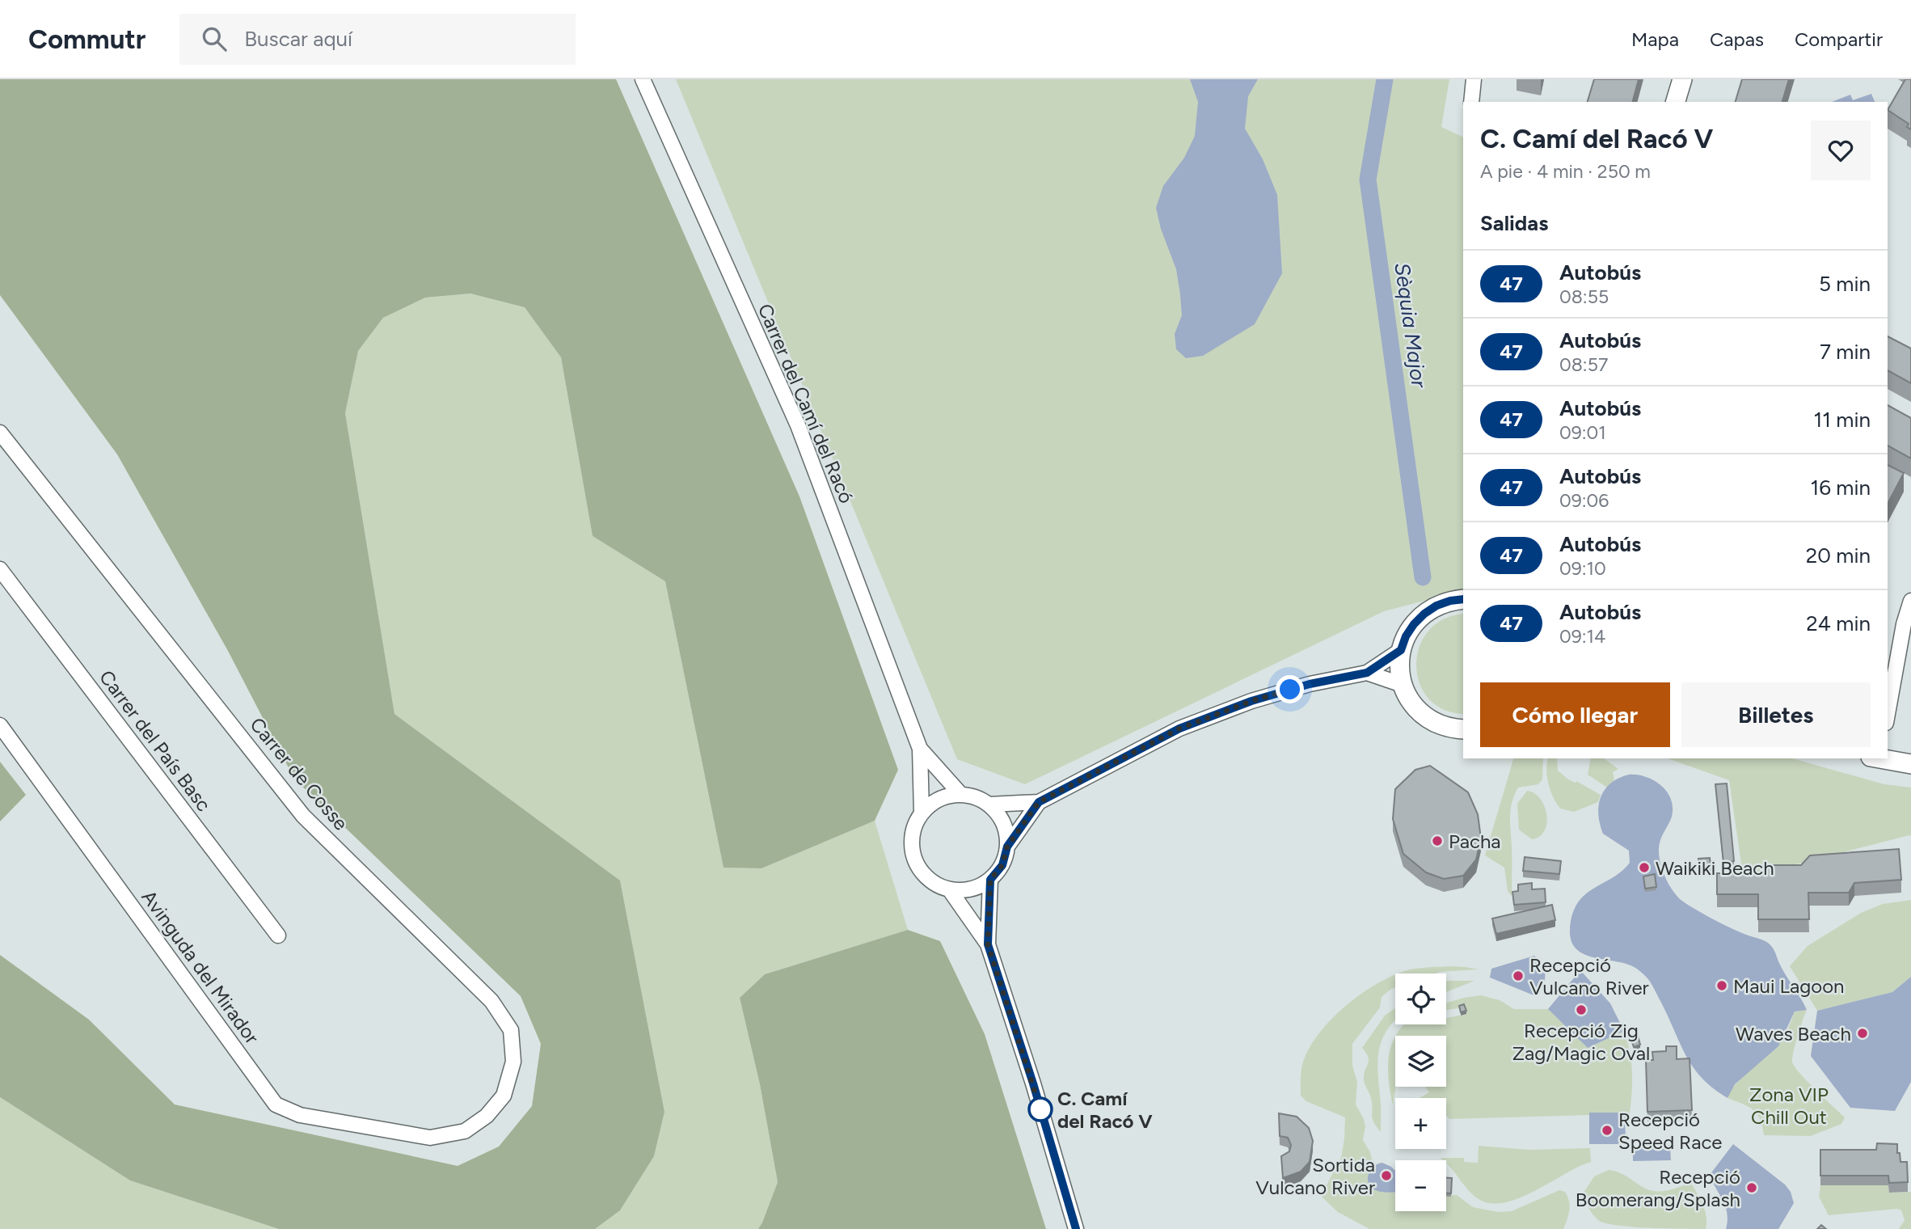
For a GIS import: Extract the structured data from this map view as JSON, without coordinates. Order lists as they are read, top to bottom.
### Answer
{
  "streets": {
    "street": [
      "Carrer del Camí del Racó",
      "Carrer del País Basc",
      "Carrer de Cosse",
      "Avinguda del Mirador"
    ]
  },
  "crossings": [
    ["Carrer de Cosse", "Avinguda del Mirador"]
  ],
  "water": ["Sèquia Major"],
  "parks": ["Zona VIP Chill Out"],
  "places": [
    "Pacha",
    "Waikiki Beach",
    "Recepció Vulcano River",
    "Maui Lagoon",
    "Recepció Zig Zag/Magic Oval",
    "Waves Beach",
    "C. Camí del Racó V",
    "Recepció Speed Race",
    "Sortida Vulcano River",
    "Recepció Boomerang/Splash"
  ],
  "lines": ["bus line 47"],
  "page": {
    "header": "Commutr",
    "search": "Buscar aquí",
    "nav": ["Mapa", "Capas", "Compartir"],
    "heading": [
      ["C. Camí del Racó V", "A pie · 4 min · 250 m"],
      "Salidas"
    ],
    "list": [
      {
        "mark": "47",
        "name": "Autobús",
        "note": "08:55",
        "value": "5 min"
      },
      {
        "mark": "47",
        "name": "Autobús",
        "note": "08:57",
        "value": "7 min"
      },
      {
        "mark": "47",
        "name": "Autobús",
        "note": "09:01",
        "value": "11 min"
      },
      {
        "mark": "47",
        "name": "Autobús",
        "note": "09:06",
        "value": "16 min"
      },
      {
        "mark": "47",
        "name": "Autobús",
        "note": "09:10",
        "value": "20 min"
      },
      {
        "mark": "47",
        "name": "Autobús",
        "note": "09:14",
        "value": "24 min"
      }
    ],
    "buttons": ["Cómo llegar", "Billetes"],
    "map_buttons": ["+", "−"]
  }
}
